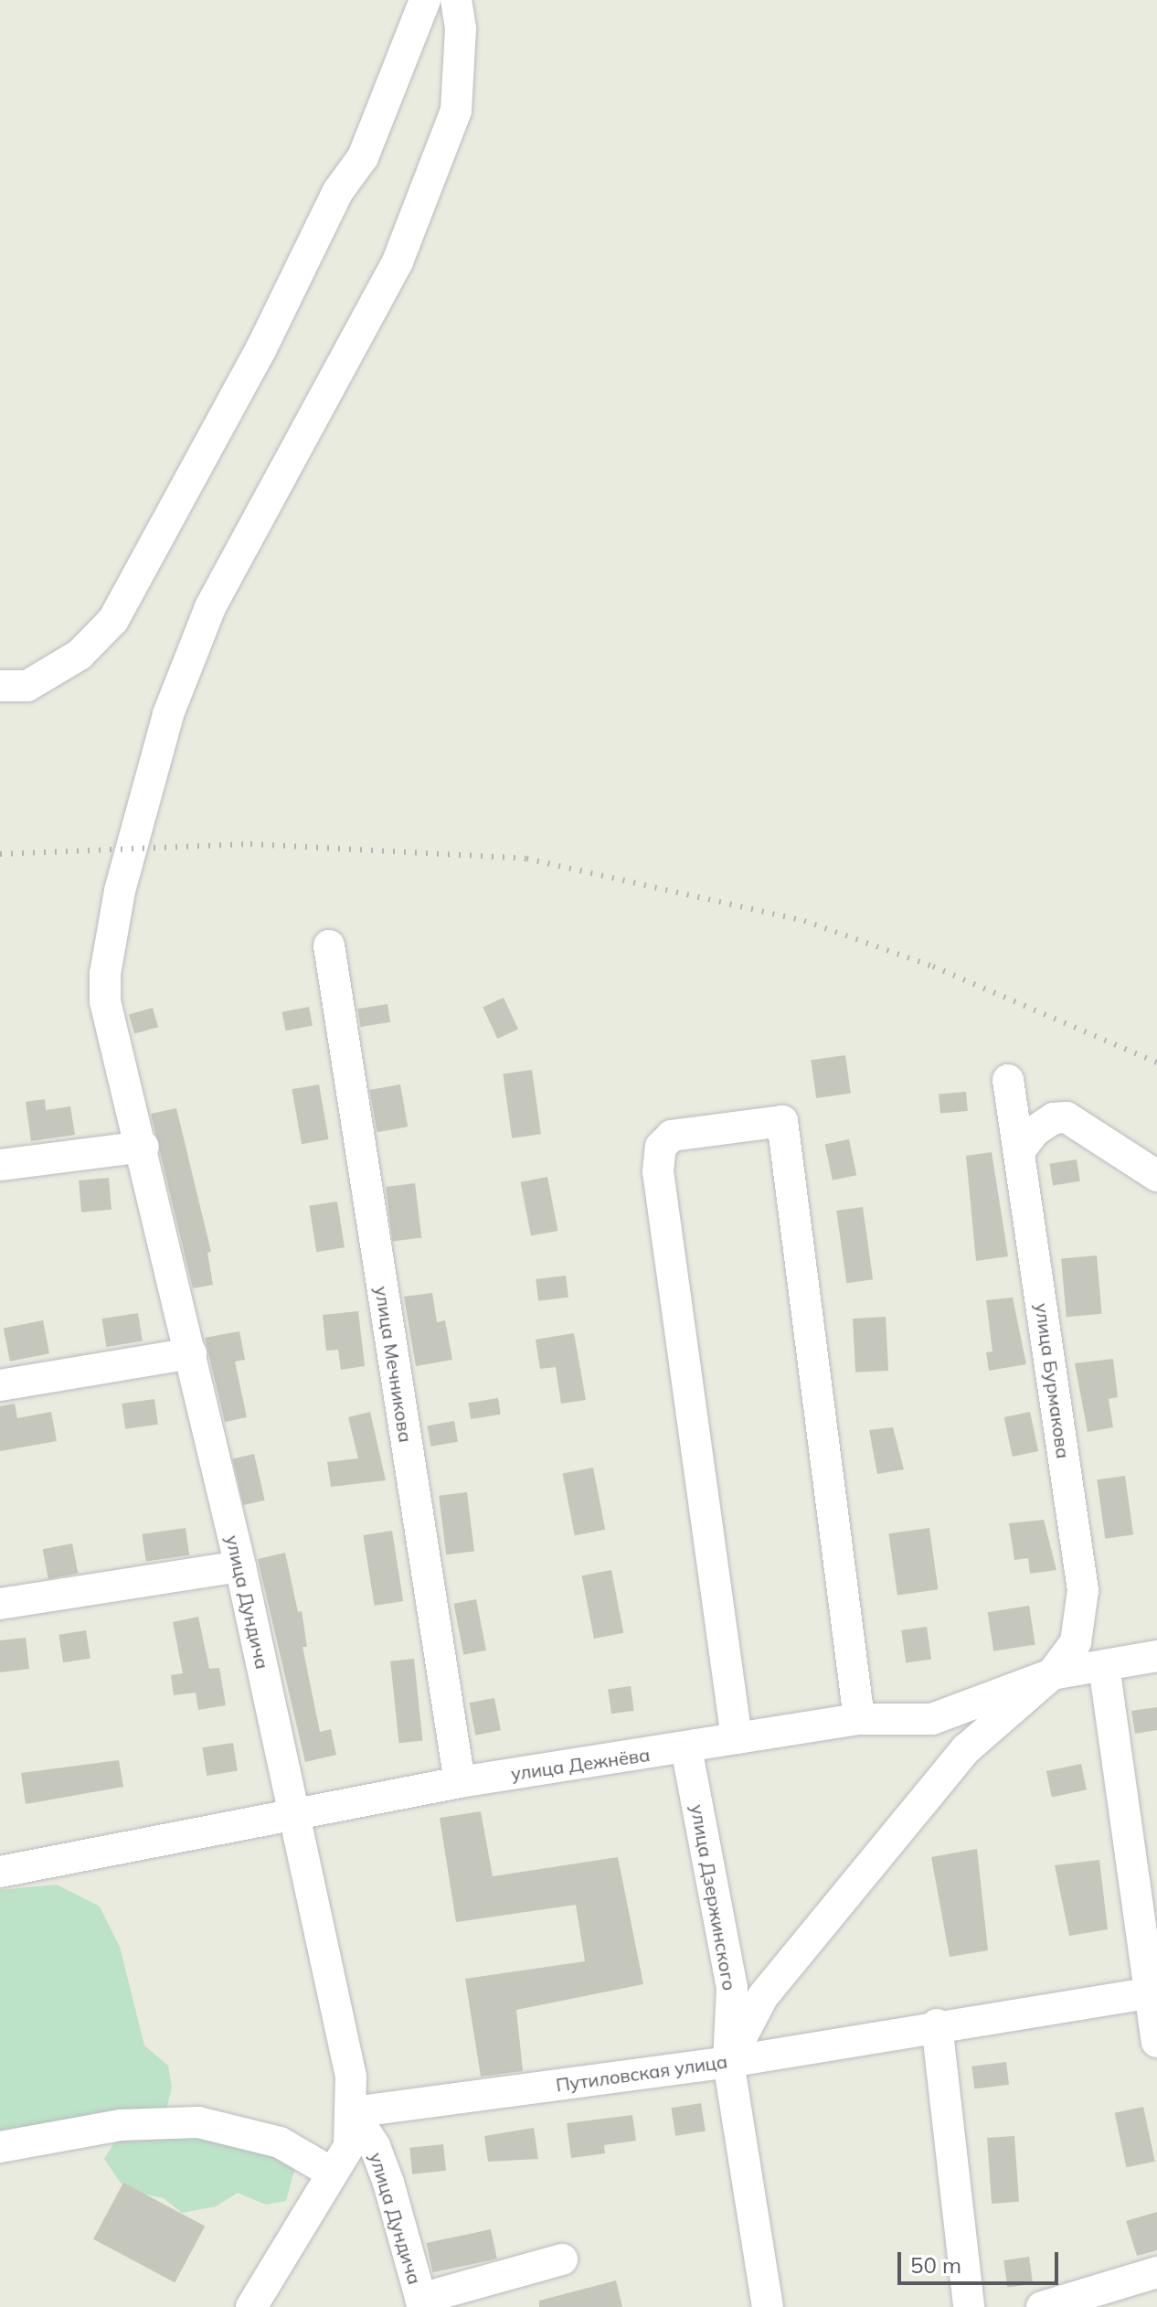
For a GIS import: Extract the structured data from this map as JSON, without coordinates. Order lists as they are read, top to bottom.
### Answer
{
  "streets": {
    "street": [
      "улица Мечникова",
      "улица Бурмакова",
      "улица Дундича",
      "улица Дежнёва",
      "улица Дзержинского",
      "Путиловская улица"
    ]
  },
  "crossings": [
    ["улица Мечникова", "улица Дежнёва"],
    ["улица Бурмакова", "улица Дежнёва"],
    ["улица Бурмакова", "улица Дзержинского"],
    ["улица Бурмакова", "Путиловская улица"],
    ["улица Дундича", "улица Дежнёва"],
    ["улица Дундича", "Путиловская улица"],
    ["улица Дежнёва", "улица Дзержинского"],
    ["улица Дзержинского", "Путиловская улица"]
  ],
  "scale_bar": "50 m"
}
